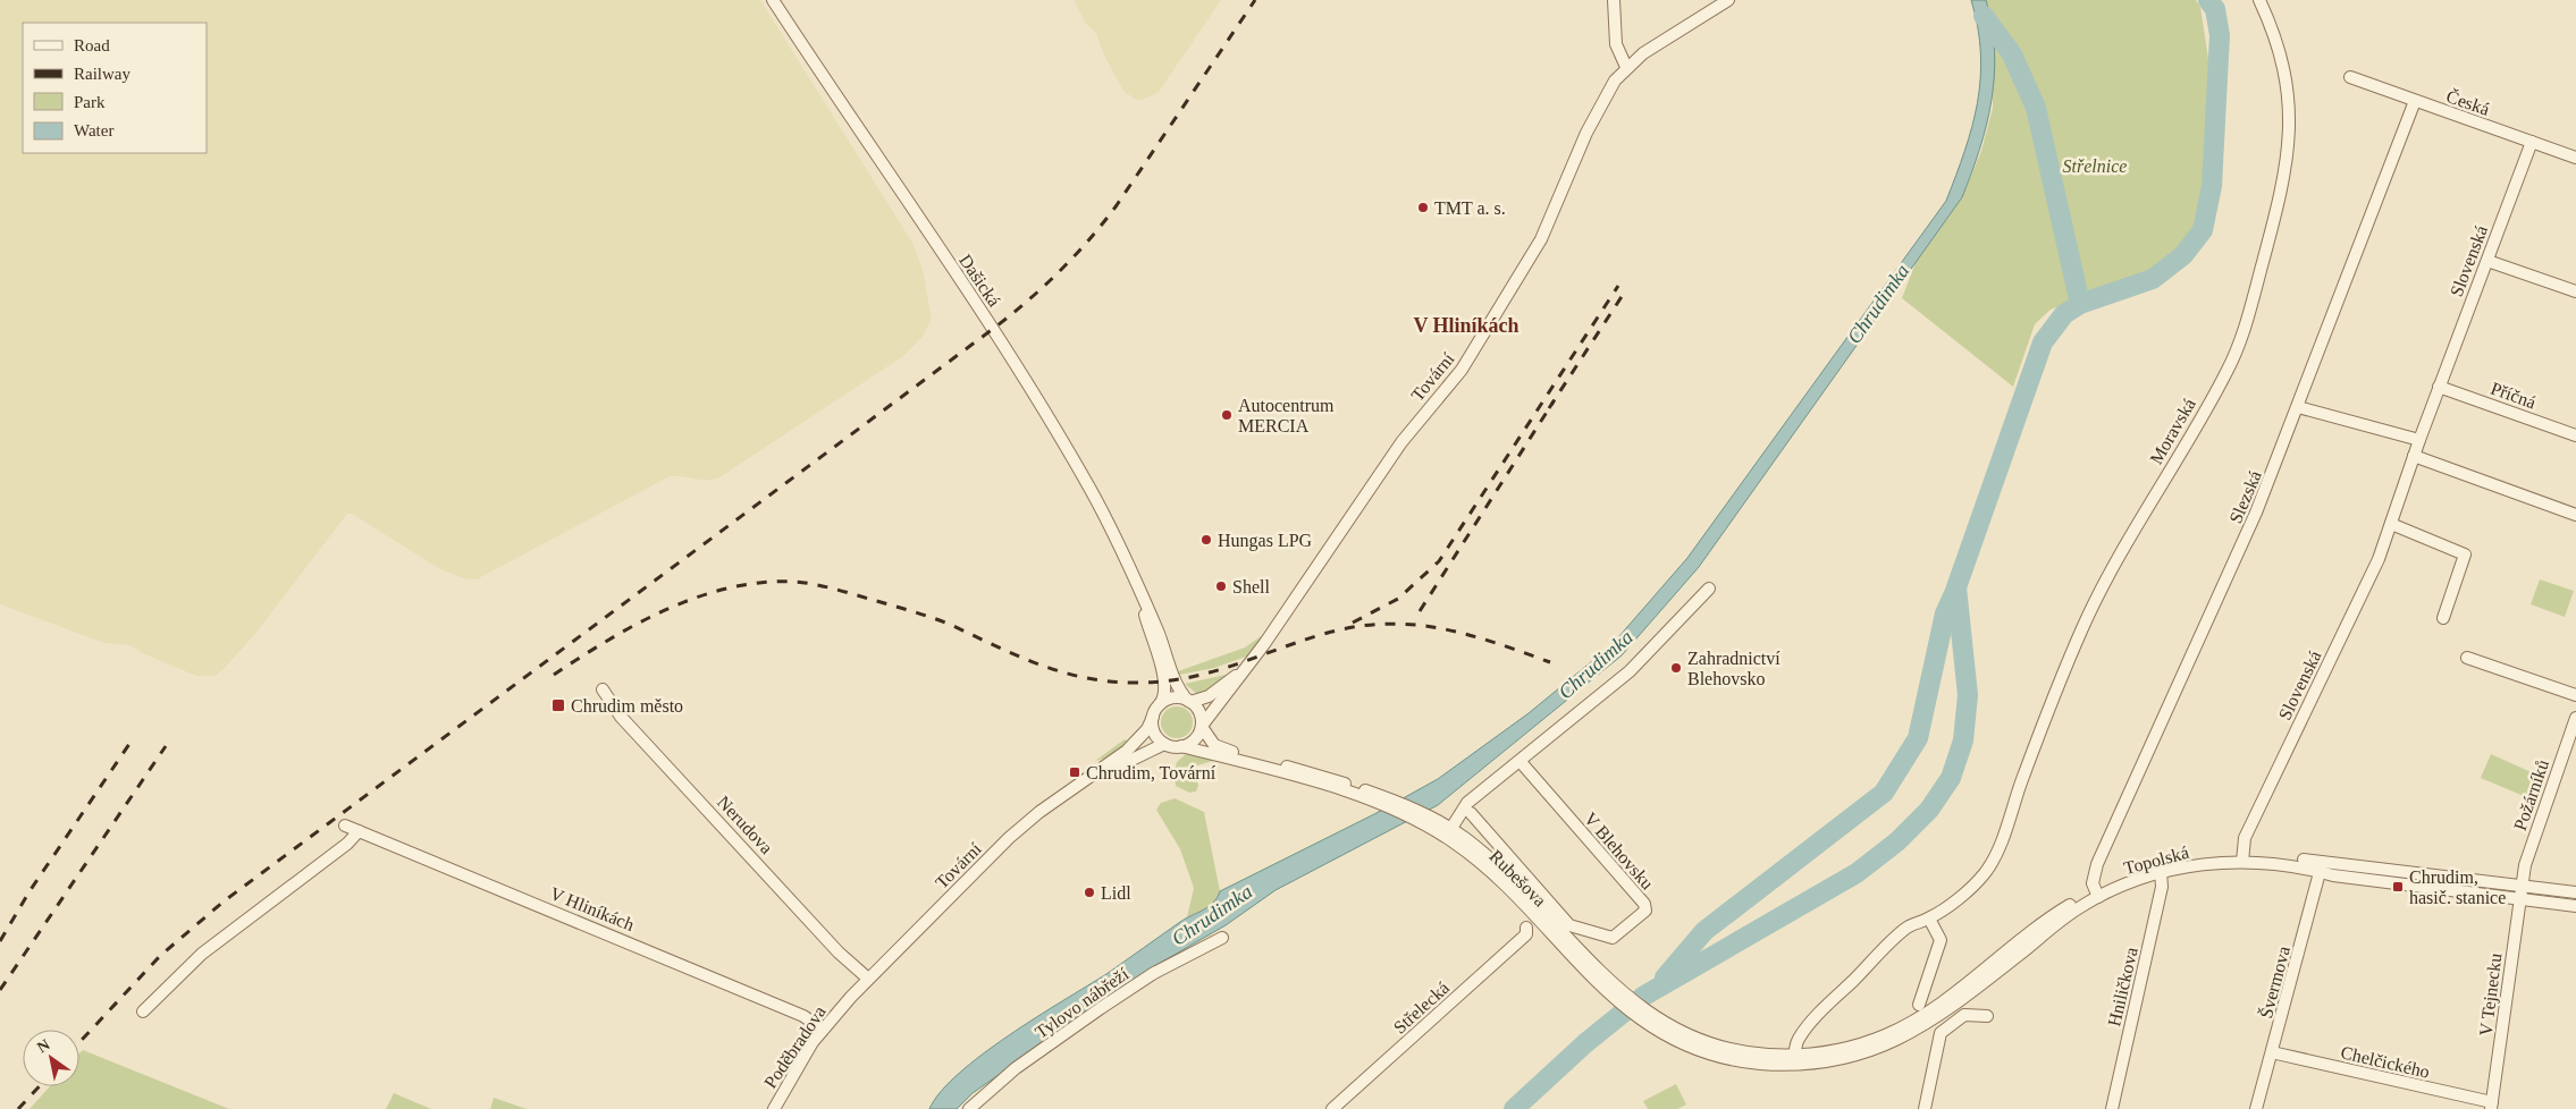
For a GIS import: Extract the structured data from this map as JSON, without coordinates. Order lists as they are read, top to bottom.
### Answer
{
  "streets": {
    "street": [
      "Česká",
      "Slovenská",
      "Dašická",
      "Tovární",
      "Příčná",
      "Moravská",
      "Slezská",
      "Požárníků",
      "Nerudova",
      "V Blehovsku",
      "Topolská",
      "Rubešova",
      "V Hliníkách",
      "Švermova",
      "Hniličkova",
      "V Tejnecku",
      "Tylovo nábřeží",
      "Střelecká",
      "Poděbradova",
      "Chelčického"
    ]
  },
  "crossings": [
    ["Česká", "Slovenská"],
    ["Česká", "Slezská"],
    ["Slovenská", "Příčná"],
    ["Slovenská", "Topolská"],
    ["Dašická", "Tovární"],
    ["Dašická", "Rubešova"],
    ["Tovární", "Nerudova"],
    ["Tovární", "Rubešova"],
    ["Tovární", "Poděbradova"],
    ["Slezská", "Topolská"],
    ["Požárníků", "Topolská"],
    ["Požárníků", "V Tejnecku"],
    ["Nerudova", "Poděbradova"],
    ["Topolská", "Rubešova"],
    ["Topolská", "Švermova"],
    ["Topolská", "Hniličkova"],
    ["Topolská", "V Tejnecku"],
    ["V Hliníkách", "Poděbradova"],
    ["Švermova", "Chelčického"],
    ["V Tejnecku", "Chelčického"]
  ],
  "districts": ["V Hliníkách"],
  "water": ["Chrudimka"],
  "parks": ["Střelnice"],
  "places": {
    "other": [
      "TMT a. s.",
      "Autocentrum MERCIA",
      "Hungas LPG",
      "Shell",
      "Zahradnictví Blehovsko",
      "Lidl"
    ],
    "transit": ["Chrudim město", "Chrudim, Tovární", "Chrudim, hasič. stanice"]
  },
  "legend": [
    "Road",
    "Railway",
    "Park",
    "Water"
  ],
  "north": "top left"
}
